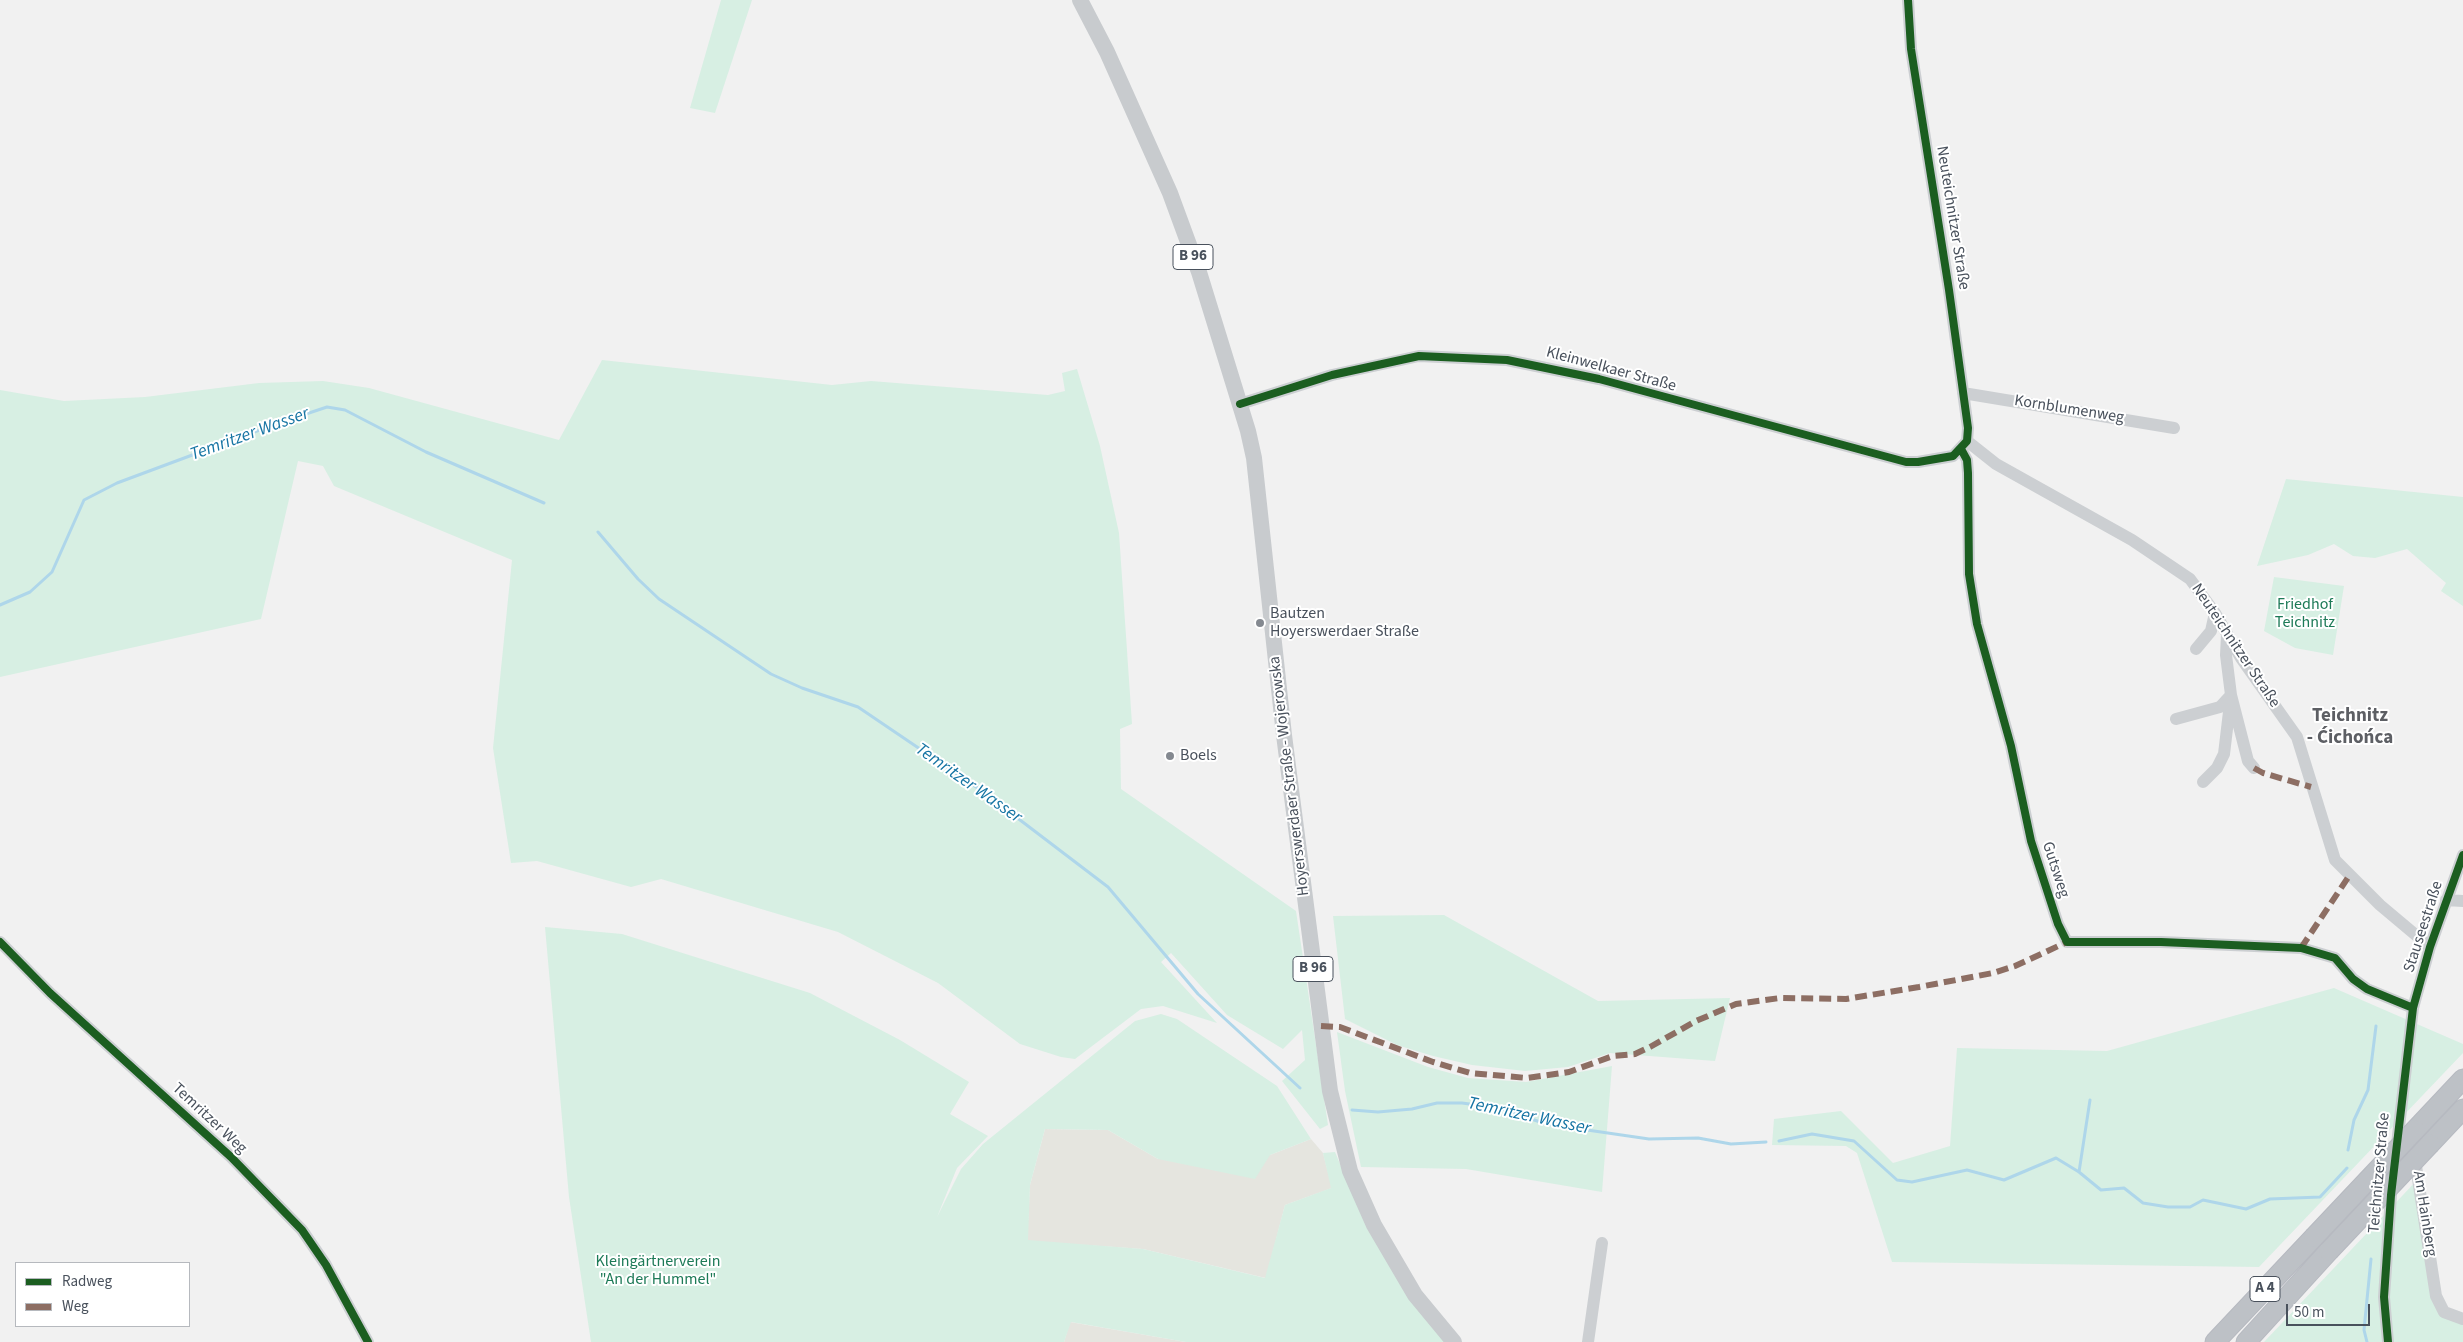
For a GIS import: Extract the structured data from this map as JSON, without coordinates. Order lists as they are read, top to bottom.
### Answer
{
  "streets": {
    "highway": ["A 4"],
    "main road": ["B 96", "Hoyerswerdaer Straße - Wojerowska"],
    "street": [
      "Neuteichnitzer Straße",
      "Kleinwelkaer Straße",
      "Kornblumenweg",
      "Gutsweg",
      "Stauseestraße",
      "Temritzer Weg",
      "Teichnitzer Straße",
      "Am Hainberg"
    ]
  },
  "crossings": [
    ["Neuteichnitzer Straße", "Kleinwelkaer Straße"],
    ["Neuteichnitzer Straße", "Kornblumenweg"],
    ["Neuteichnitzer Straße", "Gutsweg"],
    ["Neuteichnitzer Straße", "Stauseestraße"],
    ["Kleinwelkaer Straße", "Hoyerswerdaer Straße - Wojerowska"],
    ["Kleinwelkaer Straße", "Gutsweg"],
    ["Gutsweg", "Stauseestraße"],
    ["Gutsweg", "Teichnitzer Straße"],
    ["Stauseestraße", "Teichnitzer Straße"],
    ["Teichnitzer Straße", "Am Hainberg"]
  ],
  "districts": ["Teichnitz - Ćichońca"],
  "water": ["Temritzer Wasser"],
  "parks": ["Friedhof Teichnitz", "Kleingärtnerverein \"An der Hummel\""],
  "places": ["Bautzen Hoyerswerdaer Straße", "Boels"],
  "legend": ["Radweg", "Weg"],
  "scale_bar": "50 m"
}
